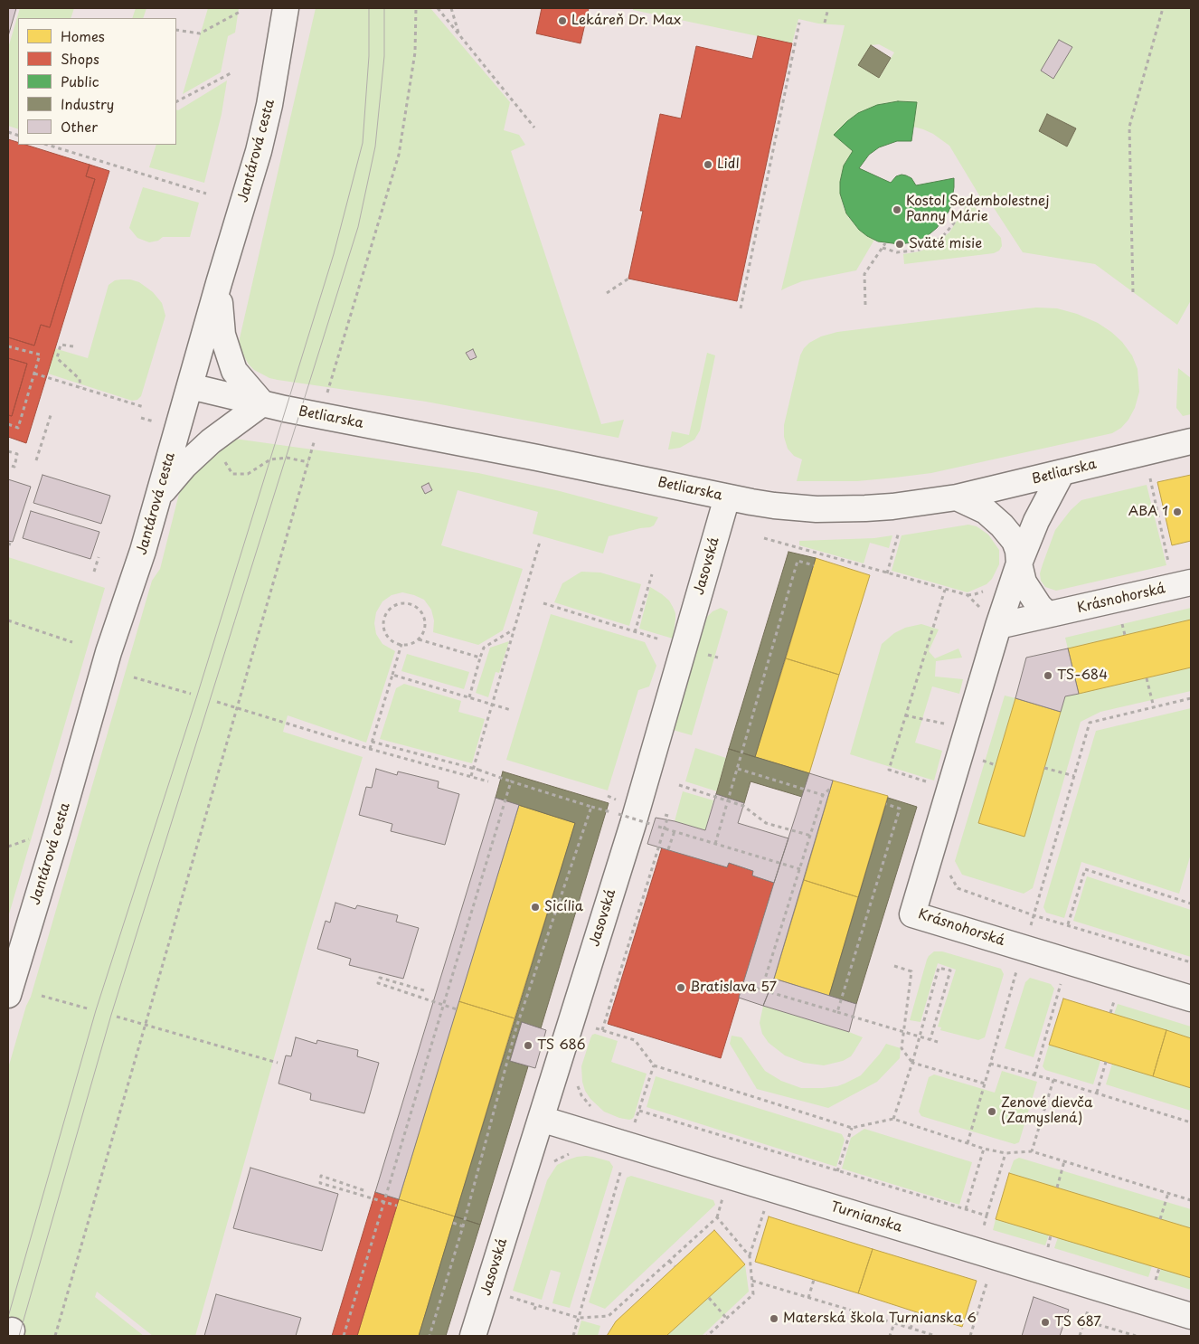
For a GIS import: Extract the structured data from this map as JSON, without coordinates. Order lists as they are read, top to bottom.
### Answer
{
  "streets": {
    "street": [
      "Jantárová cesta",
      "Betliarska",
      "Jasovská",
      "Krásnohorská",
      "Turnianska"
    ]
  },
  "crossings": [
    ["Jantárová cesta", "Betliarska"],
    ["Betliarska", "Jasovská"],
    ["Betliarska", "Krásnohorská"],
    ["Jasovská", "Turnianska"]
  ],
  "places": [
    "Lekáreň Dr. Max",
    "Lidl",
    "Kostol Sedembolestnej Panny Márie",
    "Sväté misie",
    "ABA 1",
    "TS-684",
    "Sicília",
    "Bratislava 57",
    "TS 686",
    "Zenové dievča (Zamyslená)",
    "Materská škola Turnianska 6",
    "TS 687"
  ],
  "legend": [
    "Homes",
    "Shops",
    "Public",
    "Industry",
    "Other"
  ]
}
